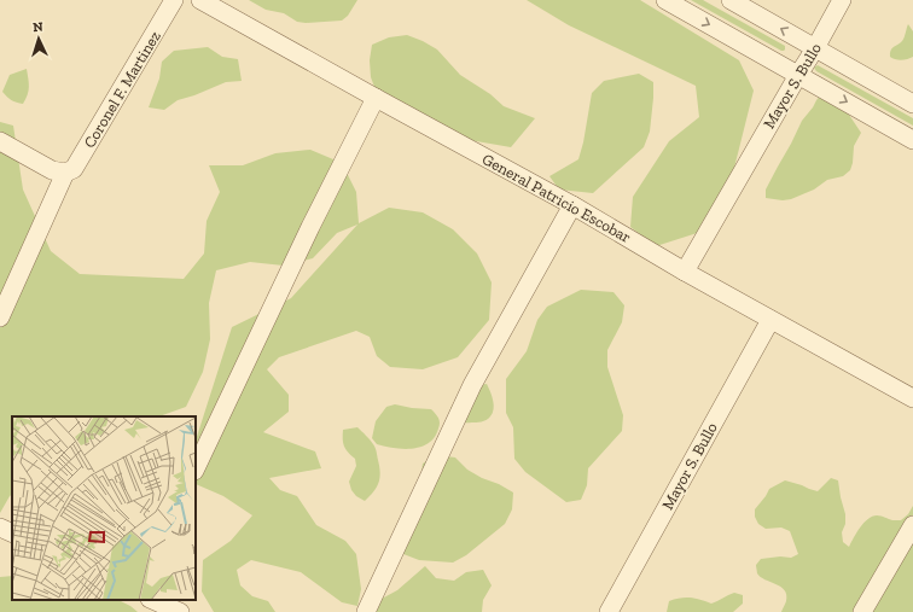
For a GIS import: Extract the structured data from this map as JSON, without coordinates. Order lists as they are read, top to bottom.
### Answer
{
  "streets": {
    "street": ["Mayor S. Bullo", "Coronel F. Martinez", "General Patricio Escobar"]
  },
  "crossings": [
    ["Mayor S. Bullo", "General Patricio Escobar"]
  ],
  "north": "top"
}
